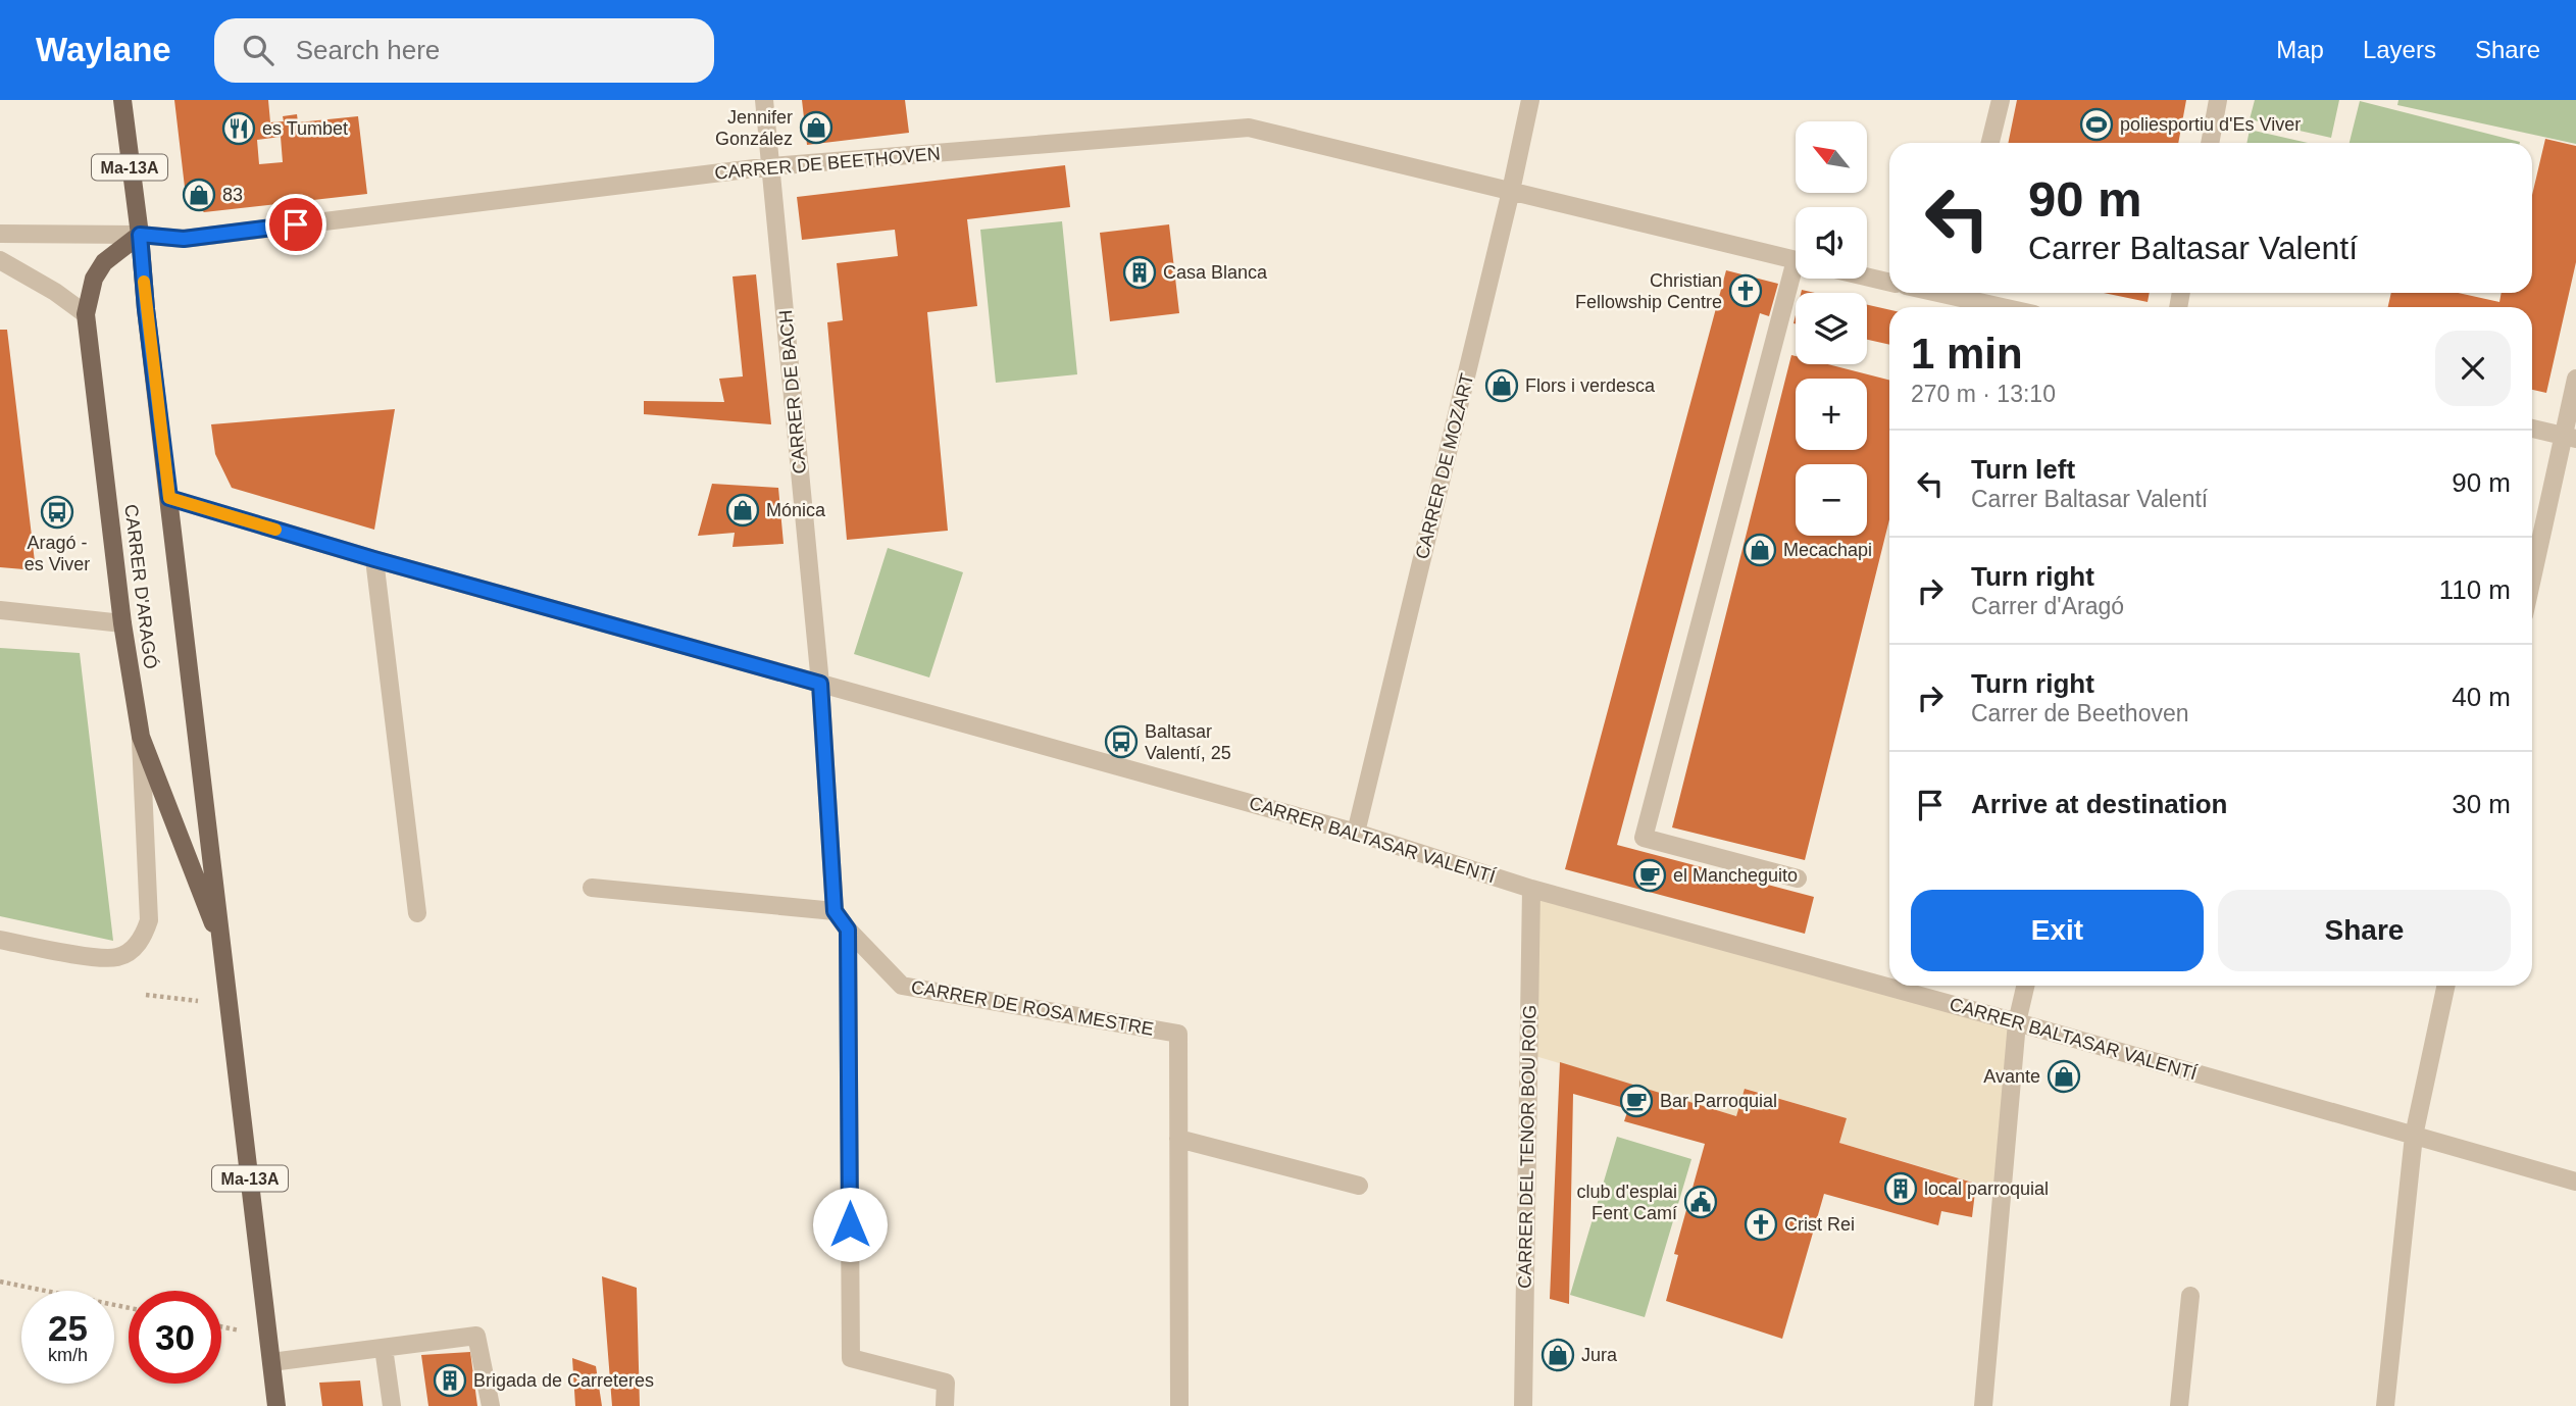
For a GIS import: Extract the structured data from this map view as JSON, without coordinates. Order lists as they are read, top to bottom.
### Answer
{
  "streets": {
    "main road": ["Ma-13A", "CARRER D'ARAGÓ"],
    "street": [
      "CARRER DE BEETHOVEN",
      "CARRER DE BACH",
      "CARRER DE MOZART",
      "CARRER BALTASAR VALENTÍ",
      "CARRER DE ROSA MESTRE",
      "CARRER DEL TENOR BOU ROIG"
    ]
  },
  "crossings": [
    ["CARRER DE BEETHOVEN", "CARRER DE BACH"],
    ["CARRER DE BEETHOVEN", "CARRER DE MOZART"],
    ["CARRER DE BEETHOVEN", "CARRER D'ARAGÓ"],
    ["CARRER DE BACH", "CARRER BALTASAR VALENTÍ"],
    ["CARRER DE MOZART", "CARRER BALTASAR VALENTÍ"],
    ["CARRER D'ARAGÓ", "CARRER BALTASAR VALENTÍ"],
    ["CARRER BALTASAR VALENTÍ", "CARRER DEL TENOR BOU ROIG"]
  ],
  "places": {
    "sports": ["poliesportiu d'Es Viver"],
    "shop": [
      "Jennifer González",
      "83",
      "Flors i verdesca",
      "Mónica",
      "Mecachapi",
      "Avante",
      "Jura"
    ],
    "restaurant": ["es Tumbet"],
    "building": ["Casa Blanca", "local parroquial", "Brigada de Carreteres"],
    "church": ["Christian Fellowship Centre", "Crist Rei"],
    "bus stop": ["Aragó - es Viver", "Baltasar Valentí, 25"],
    "cafe": ["el Mancheguito", "Bar Parroquial"],
    "public building": ["club d'esplai Fent Camí"]
  },
  "north": "top left",
  "page": {
    "header": "Waylane",
    "search": "Search here",
    "nav": ["Map", "Layers", "Share"],
    "map_buttons": ["+", "−"],
    "turn": ["90 m", "Carrer Baltasar Valentí"],
    "heading": ["1 min", "270 m · 13:10"],
    "list": [
      {
        "name": "Turn left",
        "note": "Carrer Baltasar Valentí",
        "value": "90 m"
      },
      {
        "name": "Turn right",
        "note": "Carrer d'Aragó",
        "value": "110 m"
      },
      {
        "name": "Turn right",
        "note": "Carrer de Beethoven",
        "value": "40 m"
      },
      {
        "name": "Arrive at destination",
        "value": "30 m"
      }
    ],
    "buttons": ["Exit", "Share"],
    "speed": "25 km/h",
    "limit": "30"
  }
}
